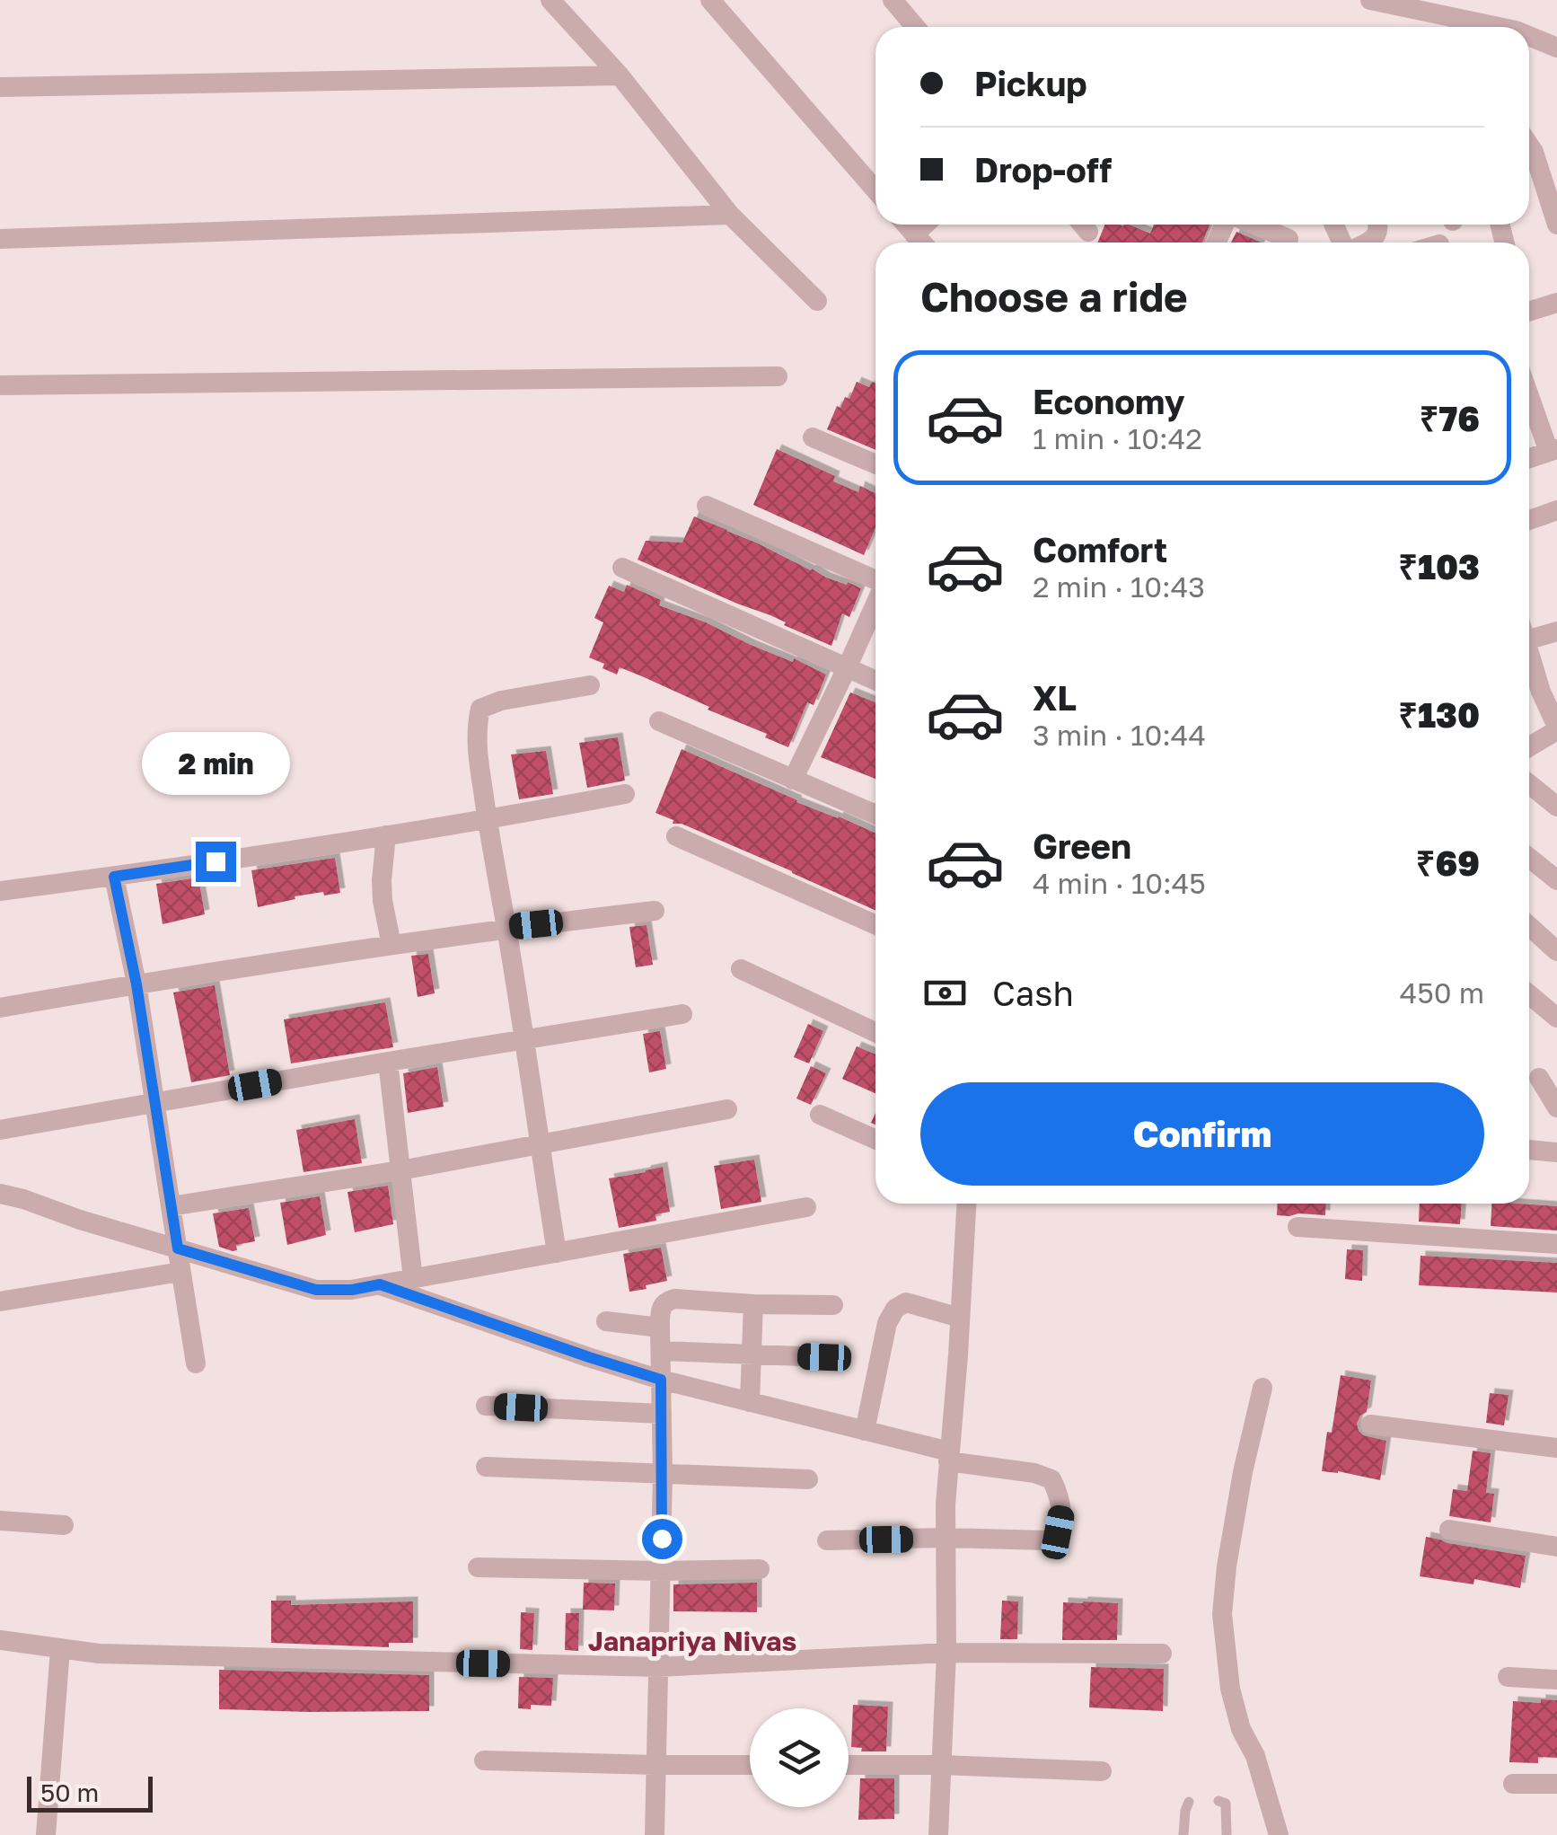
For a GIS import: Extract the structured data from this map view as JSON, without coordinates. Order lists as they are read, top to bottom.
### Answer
{
  "districts": ["Janapriya Nivas"],
  "scale_bar": "50 m",
  "page": {
    "banner": ["Pickup", "Drop-off"],
    "heading": "Choose a ride",
    "list": [
      {
        "name": "Economy",
        "note": "1 min · 10:42",
        "value": "₹76"
      },
      {
        "name": "Comfort",
        "note": "2 min · 10:43",
        "value": "₹103"
      },
      {
        "name": "XL",
        "note": "3 min · 10:44",
        "value": "₹130"
      },
      {
        "name": "Green",
        "note": "4 min · 10:45",
        "value": "₹69"
      }
    ],
    "bubble": "2 min",
    "pay": ["Cash", "450 m"],
    "buttons": "Confirm",
    "scale": "50 m"
  }
}
